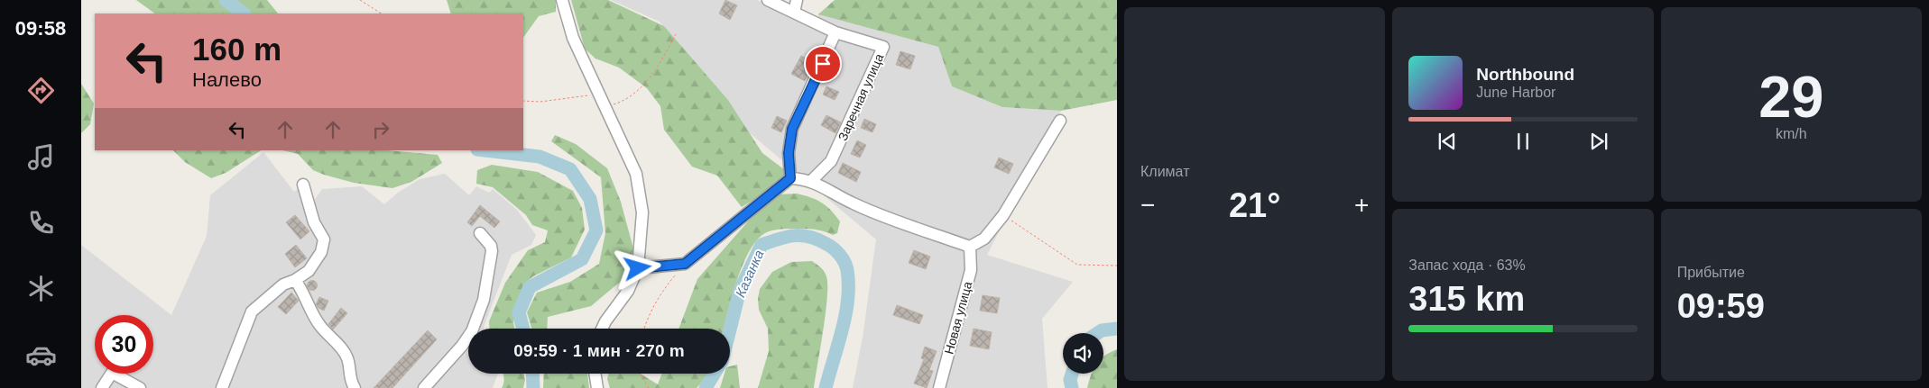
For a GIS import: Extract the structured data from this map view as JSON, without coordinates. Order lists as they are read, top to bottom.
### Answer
{
  "streets": {
    "street": ["Заречная улица", "Новая улица"]
  },
  "water": ["Казанка"],
  "page": {
    "tabs": "09:58",
    "tile": [
      "Климат",
      ["29", "km/h"],
      ["Запас хода · 63%", "315 km"],
      ["Прибытие", "09:59"]
    ],
    "turn": ["160 m", "Налево"],
    "song": ["Northbound", "June Harbor"],
    "heat": ["−", "21°", "+"],
    "limit": "30",
    "trip": "09:59 · 1 мин · 270 m"
  }
}
